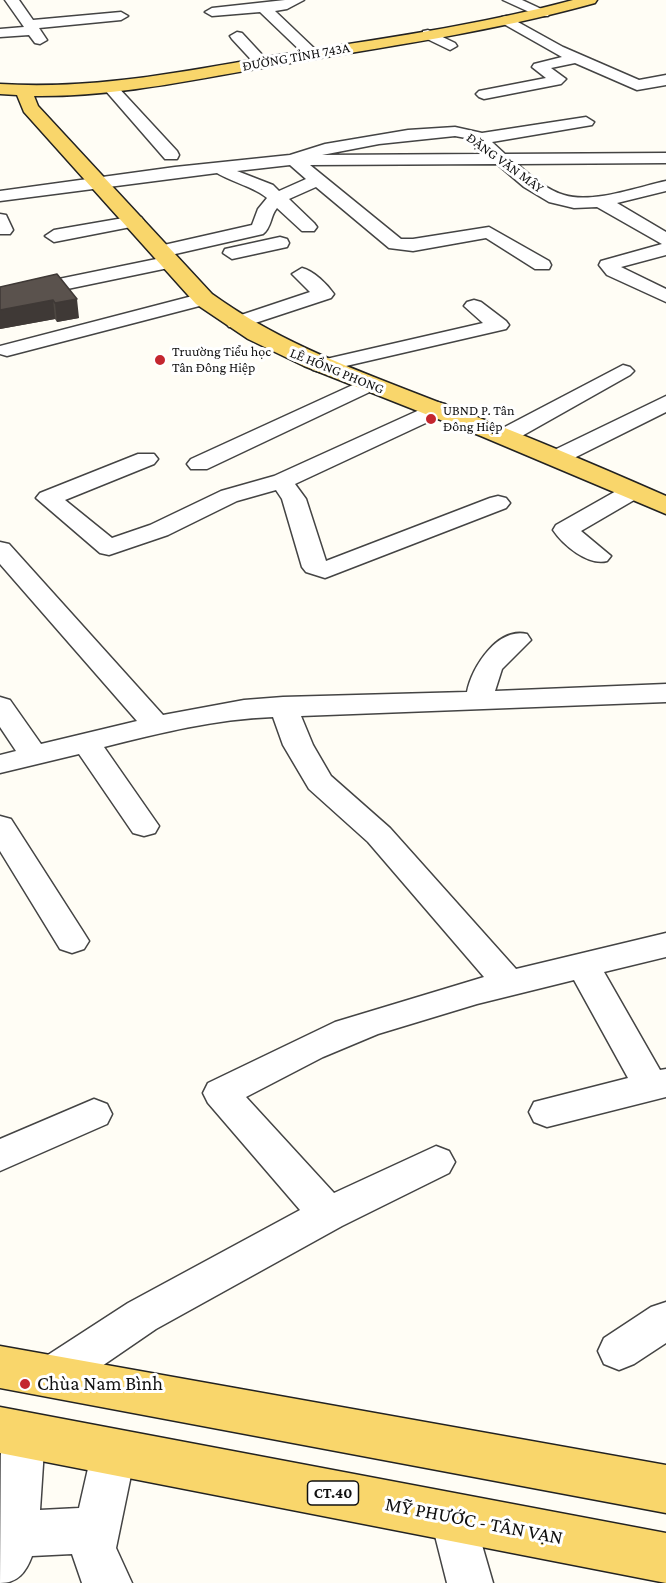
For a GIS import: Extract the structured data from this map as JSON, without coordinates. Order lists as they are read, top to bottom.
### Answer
{
  "streets": {
    "main road": [
      "ĐƯỜNG TỈNH 743A",
      "LÊ HỒNG PHONG",
      "CT.40",
      "MỸ PHƯỚC - TÂN VẠN"
    ],
    "street": ["ĐẶNG VĂN MÂY"]
  },
  "crossings": [
    ["ĐƯỜNG TỈNH 743A", "LÊ HỒNG PHONG"],
    ["ĐẶNG VĂN MÂY", "LÊ HỒNG PHONG"]
  ],
  "places": ["Truường Tiểu học Tân Đông Hiệp", "UBND P. Tân Đông Hiệp", "Chùa Nam Bình"]
}
